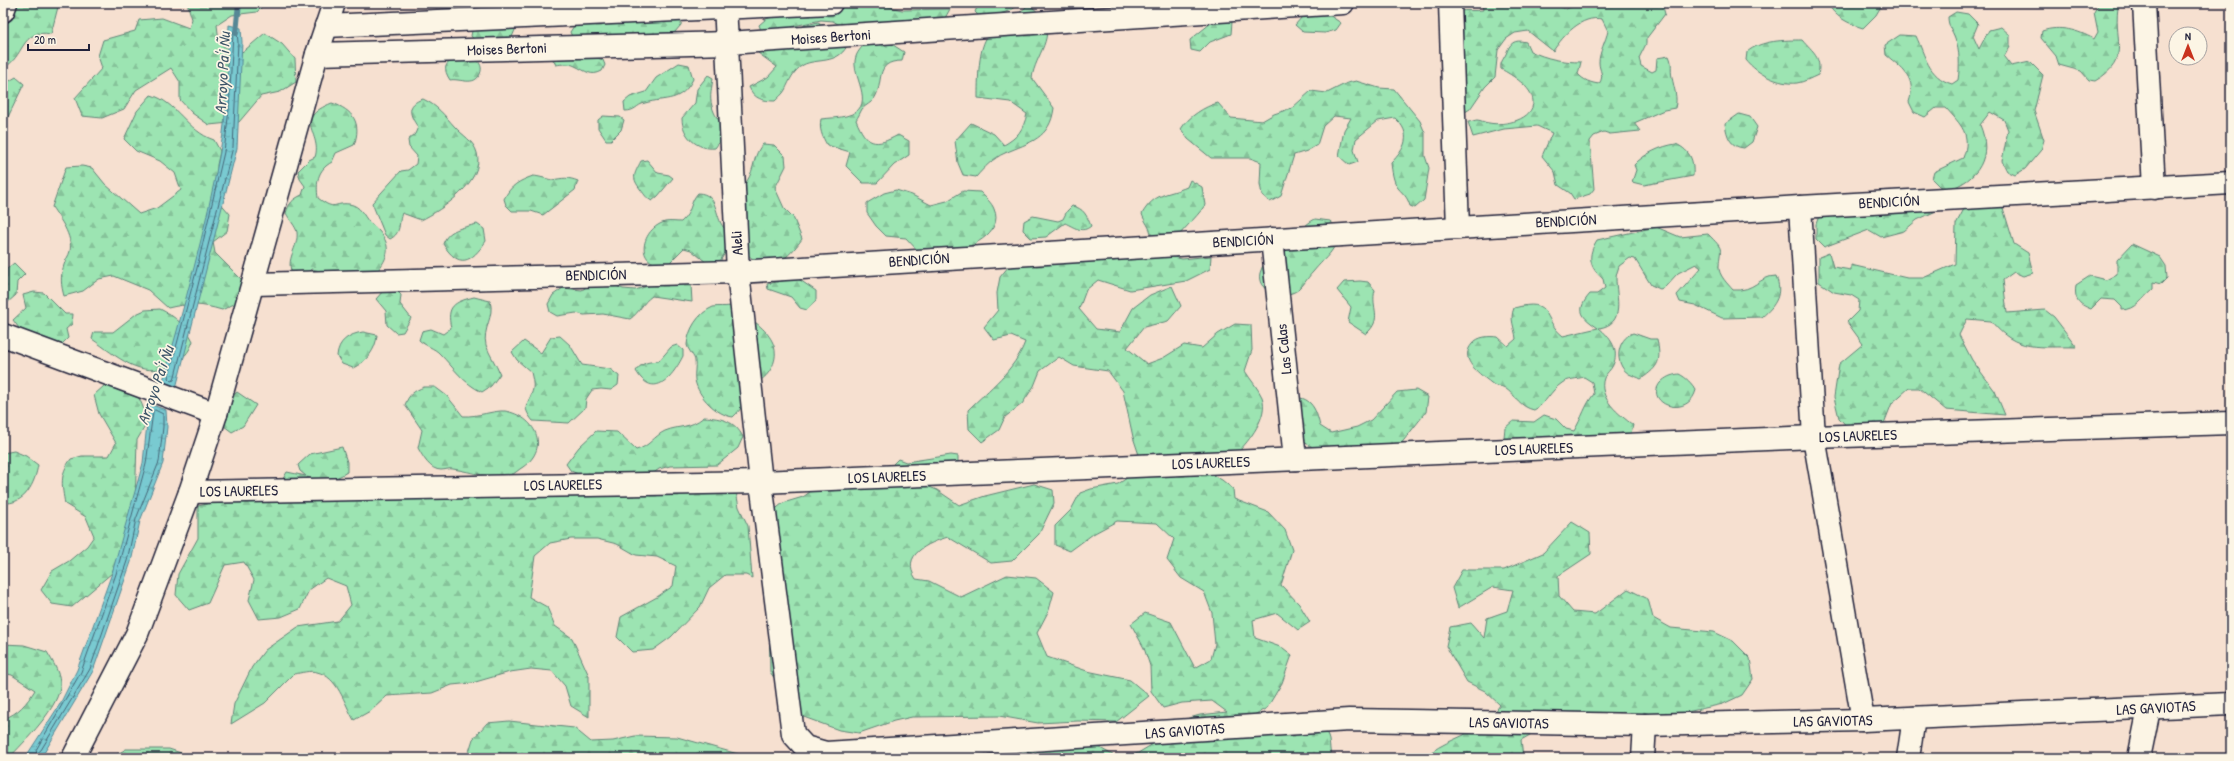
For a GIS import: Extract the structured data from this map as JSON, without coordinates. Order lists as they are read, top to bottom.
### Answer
{
  "streets": {
    "street": [
      "Moises Bertoni",
      "BENDICIÓN",
      "Aleli",
      "Las Calas",
      "LOS LAURELES",
      "LAS GAVIOTAS"
    ]
  },
  "crossings": [
    ["Moises Bertoni", "Aleli"],
    ["BENDICIÓN", "Aleli"],
    ["BENDICIÓN", "Las Calas"],
    ["Aleli", "LOS LAURELES"],
    ["Aleli", "LAS GAVIOTAS"],
    ["Las Calas", "LOS LAURELES"]
  ],
  "water": ["Arroyo Pa'i Ñu"],
  "scale_bar": "20 m",
  "north": "top"
}
